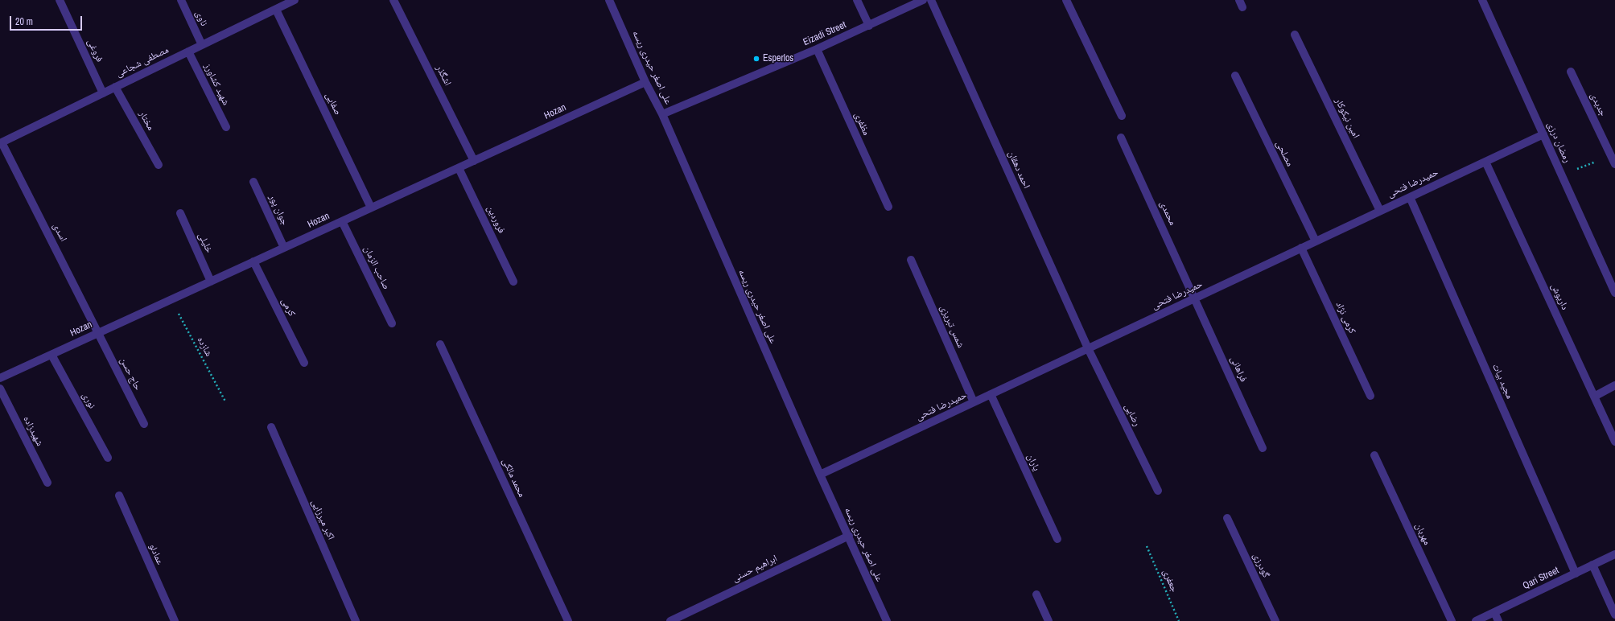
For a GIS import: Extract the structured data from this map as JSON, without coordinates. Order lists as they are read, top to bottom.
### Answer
{
  "streets": {
    "street": [
      "ناوی",
      "Eizadi Street",
      "فروغی",
      "مصطفی شجاعی",
      "علی اصغر حیدری ریسه",
      "اشگذر",
      "شهید کشاورز",
      "صفایی",
      "جدیدی",
      "Hozan",
      "امین نیکوکار",
      "مختار",
      "مظفری",
      "رمضان درزی",
      "مصلحی",
      "احمد دهقان",
      "حمیدرضا فتحی",
      "جوان پور",
      "محمدی",
      "فروردین",
      "اسدی",
      "خلیلی",
      "صاحب الزمان",
      "داریوش",
      "کرمی",
      "کرمی نژاد",
      "شمس تبریزی",
      "فراهانی",
      "حاج حسن",
      "مجید بیات",
      "نوری",
      "رضایی",
      "شهیدزاده",
      "یاران",
      "محمد مالکی",
      "اکبر میرزایی",
      "مهربان",
      "عمادلو",
      "گودرزی",
      "ابراهیم حسنی",
      "Qari Street"
    ],
    "path": ["شازده", "جعفری"]
  },
  "crossings": [
    ["ناوی", "مصطفی شجاعی"],
    ["Eizadi Street", "علی اصغر حیدری ریسه"],
    ["Eizadi Street", "مظفری"],
    ["فروغی", "مصطفی شجاعی"],
    ["مصطفی شجاعی", "شهید کشاورز"],
    ["مصطفی شجاعی", "صفایی"],
    ["مصطفی شجاعی", "مختار"],
    ["مصطفی شجاعی", "اسدی"],
    ["علی اصغر حیدری ریسه", "Hozan"],
    ["علی اصغر حیدری ریسه", "حمیدرضا فتحی"],
    ["علی اصغر حیدری ریسه", "ابراهیم حسنی"],
    ["اشگذر", "Hozan"],
    ["صفایی", "Hozan"],
    ["Hozan", "جوان پور"],
    ["Hozan", "فروردین"],
    ["Hozan", "اسدی"],
    ["Hozan", "خلیلی"],
    ["Hozan", "صاحب الزمان"],
    ["Hozan", "کرمی"],
    ["Hozan", "شازده"],
    ["Hozan", "حاج حسن"],
    ["Hozan", "نوری"],
    ["امین نیکوکار", "حمیدرضا فتحی"],
    ["رمضان درزی", "حمیدرضا فتحی"],
    ["مصلحی", "حمیدرضا فتحی"],
    ["احمد دهقان", "حمیدرضا فتحی"],
    ["احمد دهقان", "رضایی"],
    ["حمیدرضا فتحی", "محمدی"],
    ["حمیدرضا فتحی", "داریوش"],
    ["حمیدرضا فتحی", "کرمی نژاد"],
    ["حمیدرضا فتحی", "شمس تبریزی"],
    ["حمیدرضا فتحی", "فراهانی"],
    ["حمیدرضا فتحی", "مجید بیات"],
    ["حمیدرضا فتحی", "رضایی"],
    ["حمیدرضا فتحی", "یاران"],
    ["محمدی", "فراهانی"],
    ["اسدی", "حاج حسن"],
    ["مجید بیات", "Qari Street"]
  ],
  "places": ["Esperlos"],
  "scale_bar": "20 m"
}
